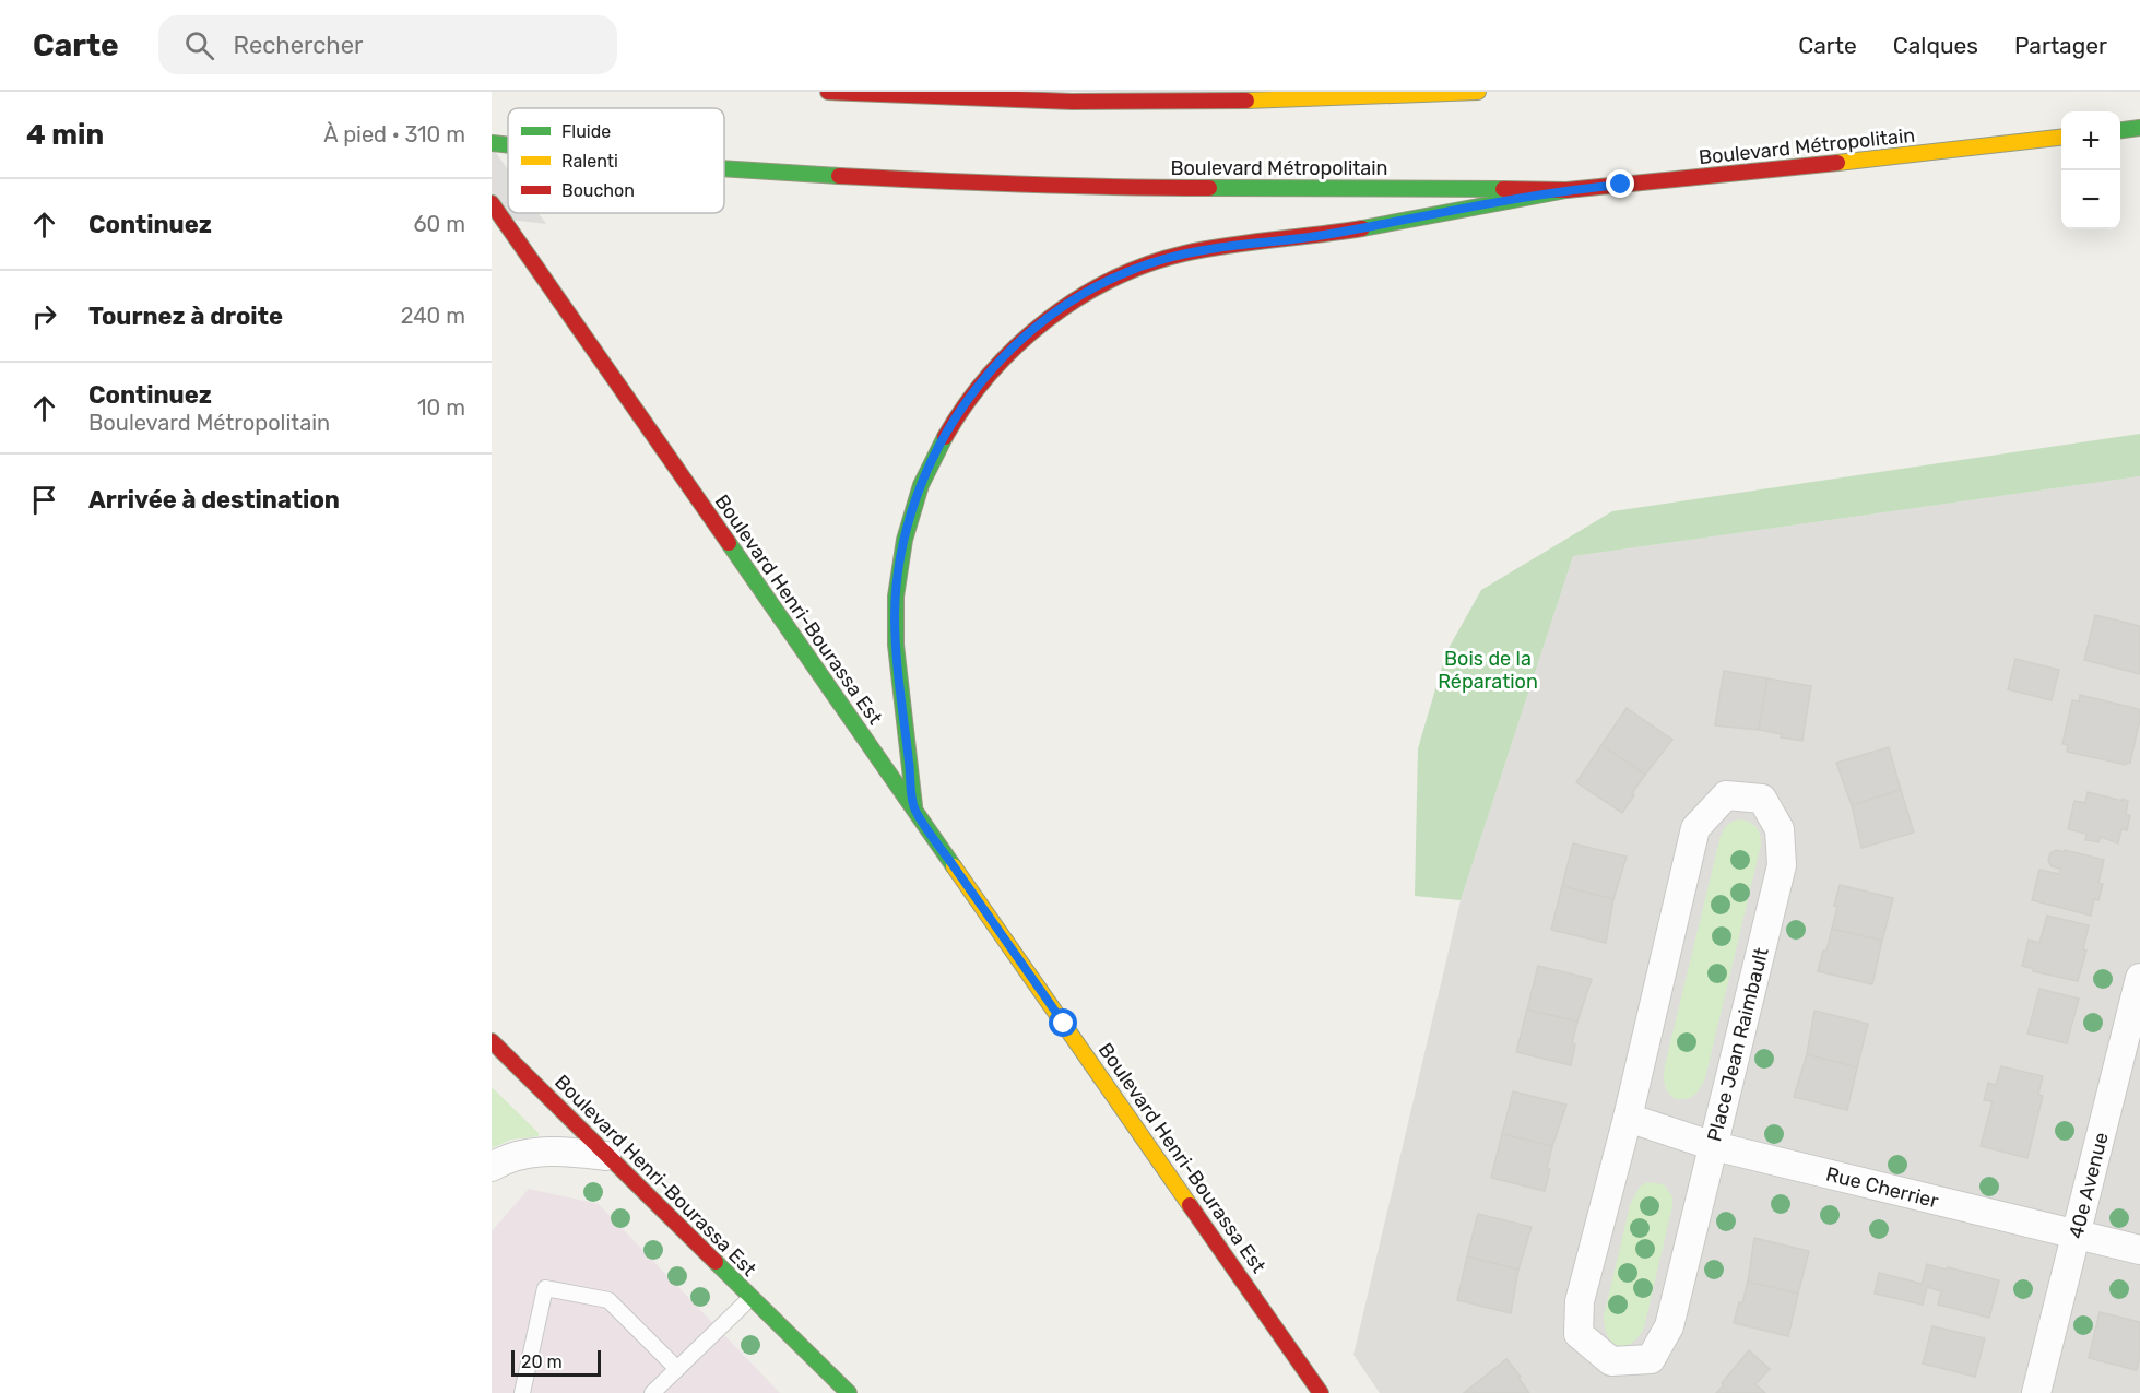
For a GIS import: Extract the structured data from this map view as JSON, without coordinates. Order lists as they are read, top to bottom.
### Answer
{
  "streets": {
    "main road": ["Boulevard Métropolitain", "Boulevard Henri-Bourassa Est"],
    "street": ["Place Jean Raimbault", "40e Avenue", "Rue Cherrier"]
  },
  "crossings": [
    ["Place Jean Raimbault", "Rue Cherrier"],
    ["40e Avenue", "Rue Cherrier"]
  ],
  "parks": ["Bois de la Réparation"],
  "legend": ["Fluide", "Ralenti", "Bouchon"],
  "scale_bar": "20 m",
  "page": {
    "header": "Carte",
    "search": "Rechercher",
    "nav": ["Carte", "Calques", "Partager"],
    "heading": ["4 min", "À pied · 310 m"],
    "map_buttons": ["+", "−"],
    "list": [
      ["Continuez", "60 m"],
      ["Tournez à droite", "240 m"],
      ["Continuez", "Boulevard Métropolitain", "10 m"],
      "Arrivée à destination"
    ],
    "scale": "20 m"
  }
}
